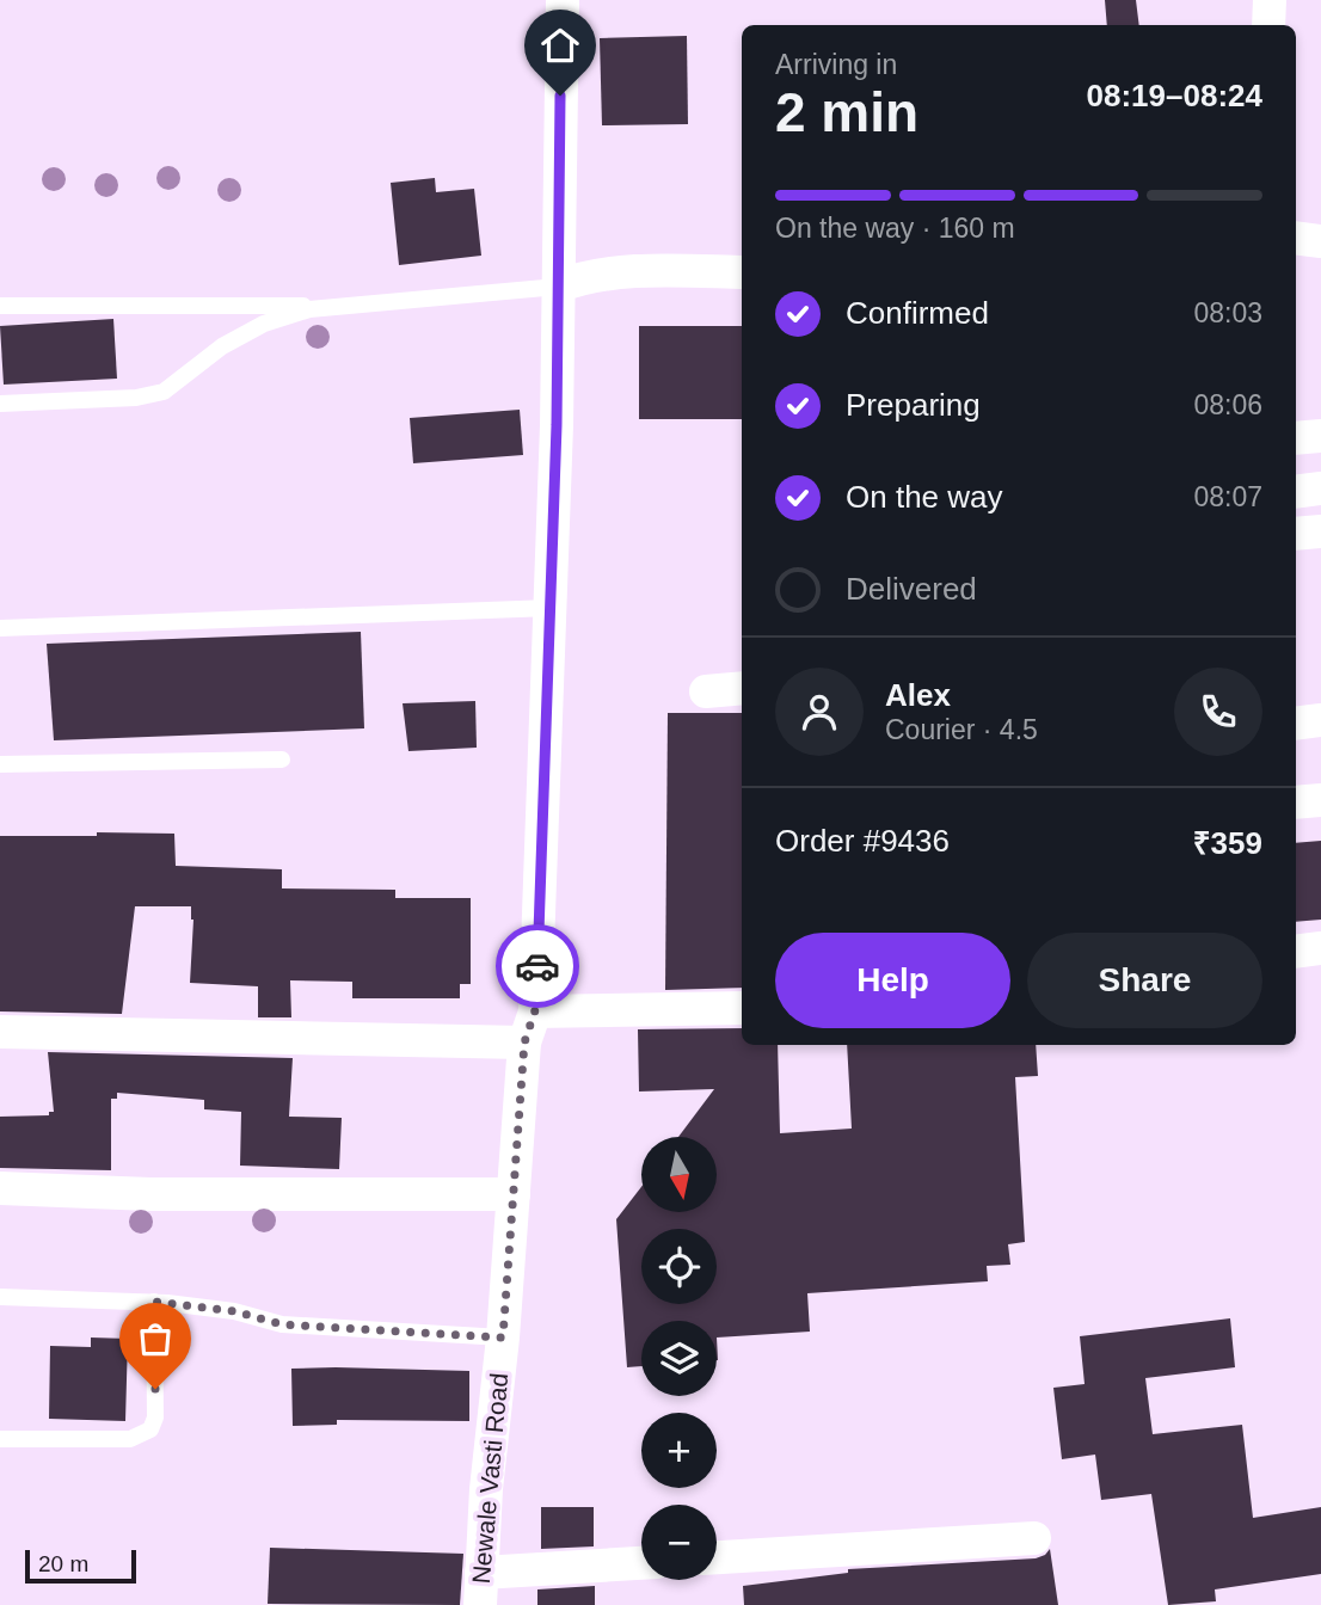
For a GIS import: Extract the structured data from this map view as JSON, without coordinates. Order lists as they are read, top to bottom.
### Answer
{
  "streets": {
    "street": ["Newale Vasti Road"]
  },
  "scale_bar": "20 m",
  "north": "bottom",
  "page": {
    "heading": ["2 min", "Arriving in", "08:19–08:24"],
    "panel": [
      "Alex",
      "Courier · 4.5",
      "Order #9436",
      "₹359"
    ],
    "bar": "On the way · 160 m",
    "list": [
      ["Confirmed", "08:03"],
      ["Preparing", "08:06"],
      ["On the way", "08:07"],
      "Delivered"
    ],
    "buttons": ["Help", "Share"],
    "map_buttons": ["+", "−"],
    "scale": "20 m"
  }
}
